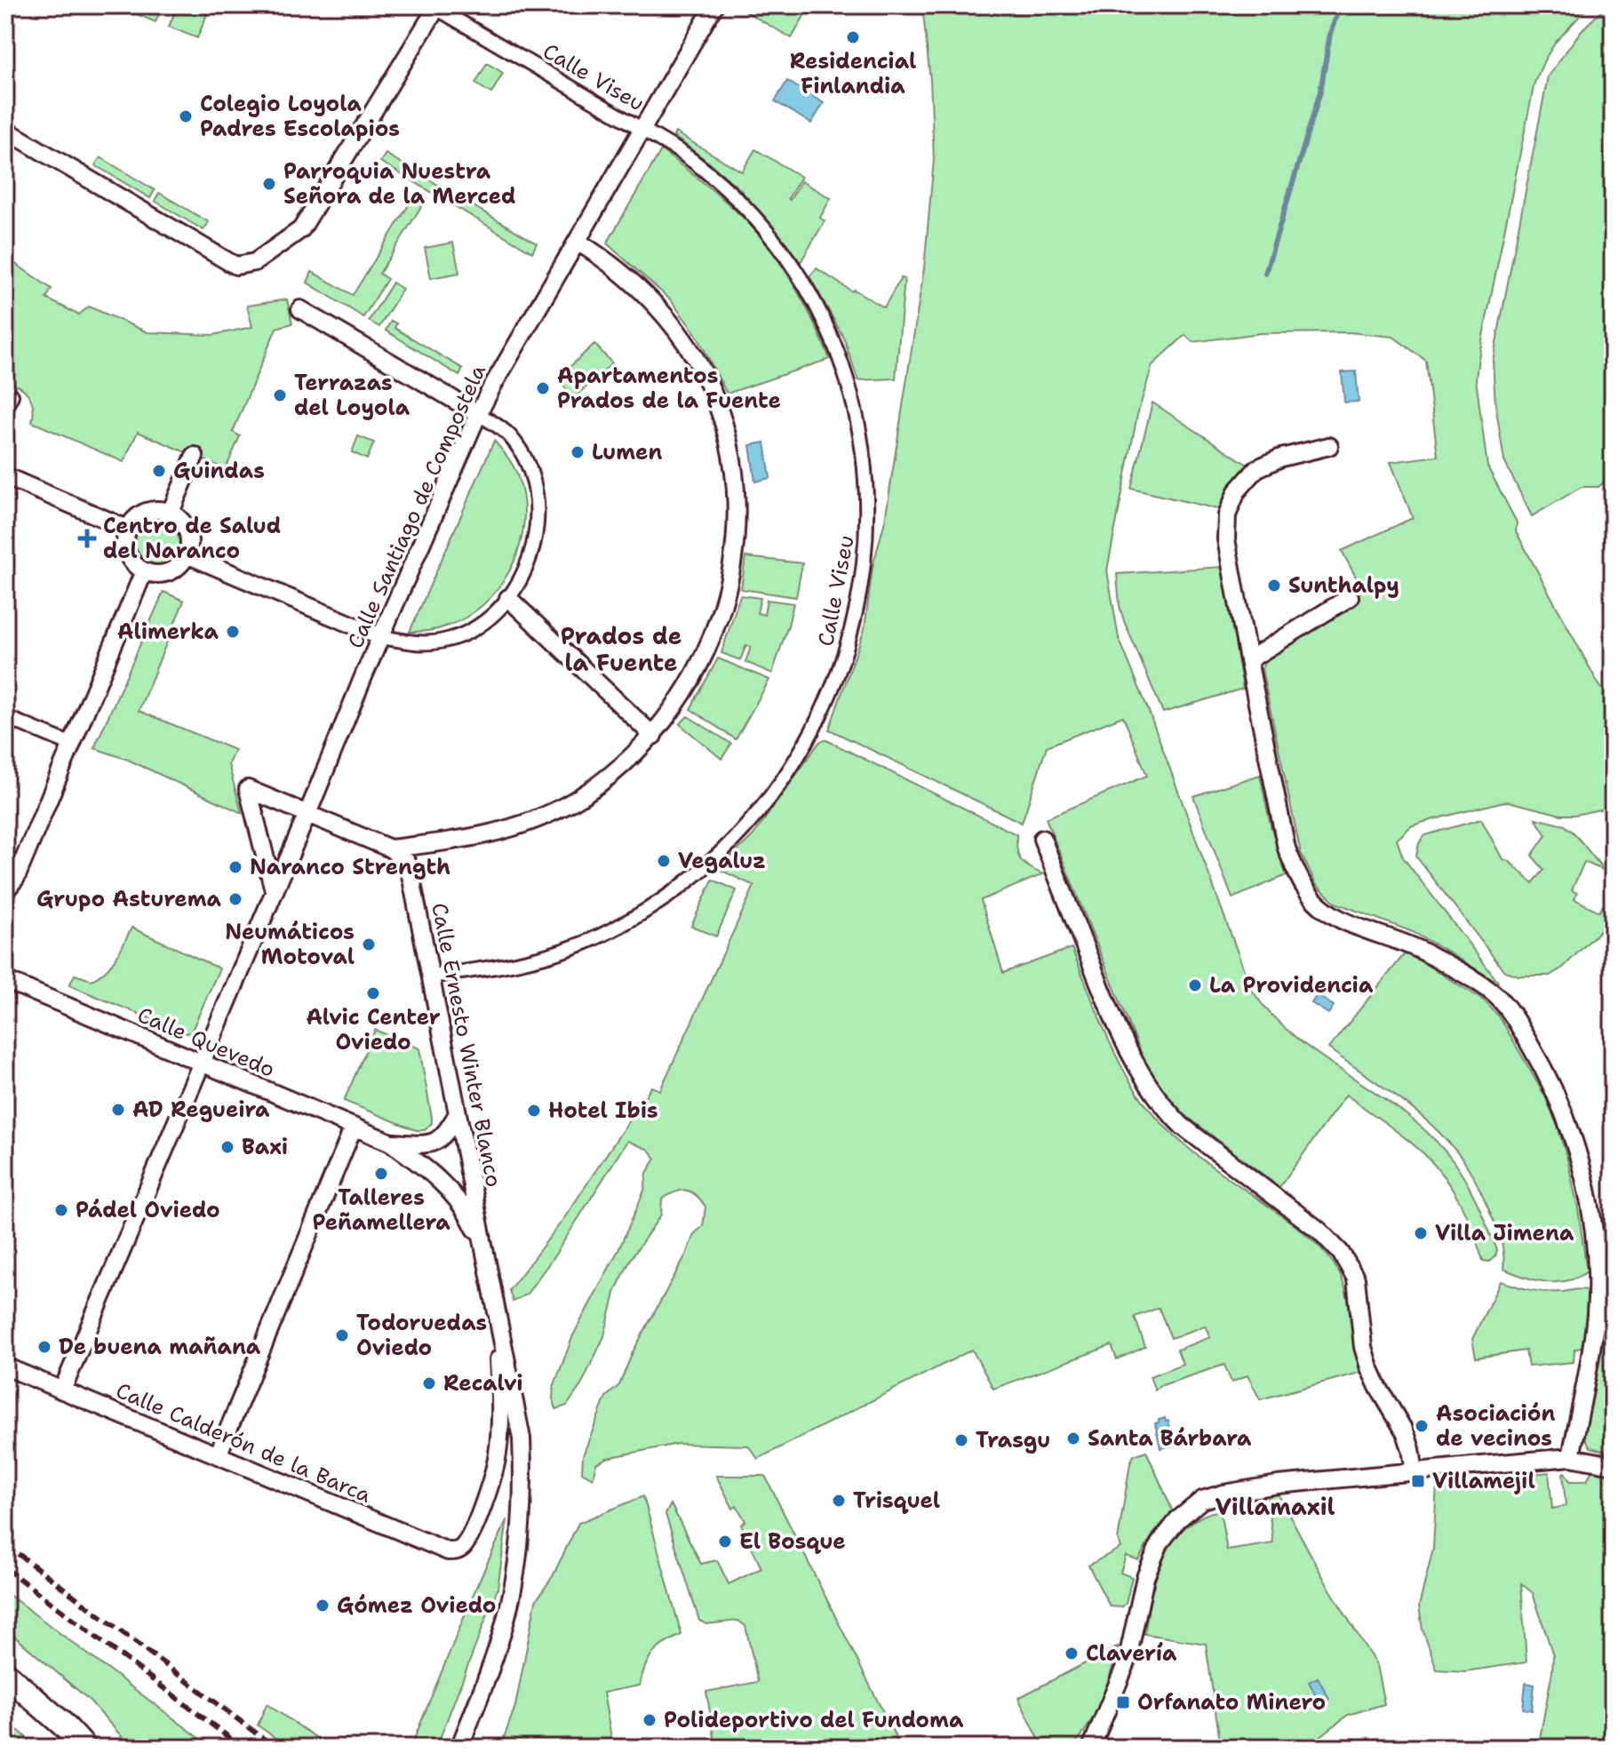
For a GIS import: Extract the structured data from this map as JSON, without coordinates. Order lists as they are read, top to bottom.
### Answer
{
  "streets": {
    "street": [
      "Calle Viseu",
      "Calle Santiago de Compostela",
      "Calle Quevedo",
      "Calle Ernesto Winter Blanco",
      "Calle Calderón de la Barca"
    ]
  },
  "crossings": [
    ["Calle Viseu", "Calle Santiago de Compostela"],
    ["Calle Viseu", "Calle Ernesto Winter Blanco"],
    ["Calle Santiago de Compostela", "Calle Quevedo"],
    ["Calle Santiago de Compostela", "Calle Ernesto Winter Blanco"],
    ["Calle Santiago de Compostela", "Calle Calderón de la Barca"],
    ["Calle Quevedo", "Calle Ernesto Winter Blanco"],
    ["Calle Ernesto Winter Blanco", "Calle Calderón de la Barca"]
  ],
  "districts": ["Prados de la Fuente", "Villamaxil"],
  "places": {
    "other": [
      "Residencial Finlandia",
      "Colegio Loyola Padres Escolapios",
      "Parroquia Nuestra Señora de la Merced",
      "Apartamentos Prados de la Fuente",
      "Terrazas del Loyola",
      "Lumen",
      "Guindas",
      "Sunthalpy",
      "Alimerka",
      "Vegaluz",
      "Naranco Strength",
      "Grupo Asturema",
      "Neumáticos Motoval",
      "La Providencia",
      "Alvic Center Oviedo",
      "AD Regueira",
      "Hotel Ibis",
      "Baxi",
      "Talleres Peñamellera",
      "Pádel Oviedo",
      "Villa Jimena",
      "Todoruedas Oviedo",
      "De buena mañana",
      "Recalvi",
      "Asociación de vecinos",
      "Santa Bárbara",
      "Trasgu",
      "Trisquel",
      "El Bosque",
      "Gómez Oviedo",
      "Clavería",
      "Polideportivo del Fundoma"
    ],
    "health": ["Centro de Salud del Naranco"],
    "transit": ["Villamejil", "Orfanato Minero"]
  }
}
